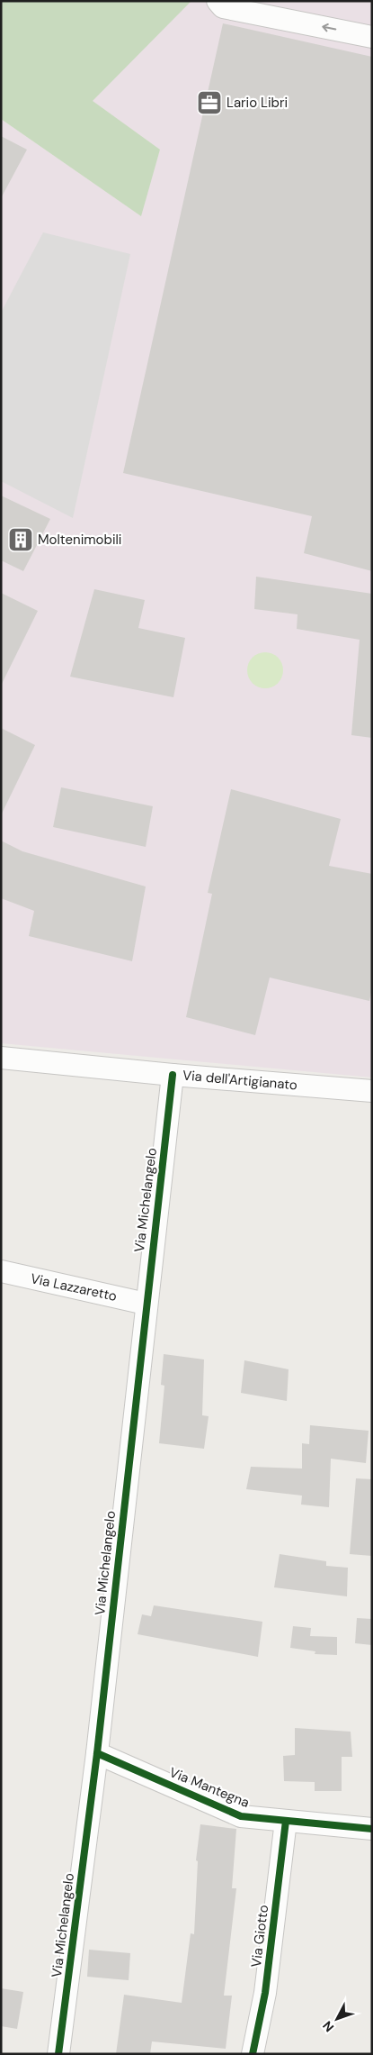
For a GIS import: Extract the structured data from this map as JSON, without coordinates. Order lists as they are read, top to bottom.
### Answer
{
  "streets": {
    "street": [
      "Via dell'Artigianato",
      "Via Michelangelo",
      "Via Lazzaretto",
      "Via Mantegna",
      "Via Giotto"
    ]
  },
  "crossings": [
    ["Via dell'Artigianato", "Via Michelangelo"],
    ["Via Michelangelo", "Via Lazzaretto"],
    ["Via Michelangelo", "Via Mantegna"],
    ["Via Mantegna", "Via Giotto"]
  ],
  "places": {
    "office": ["Lario Libri"],
    "building": ["Moltenimobili"]
  },
  "north": "bottom left"
}
